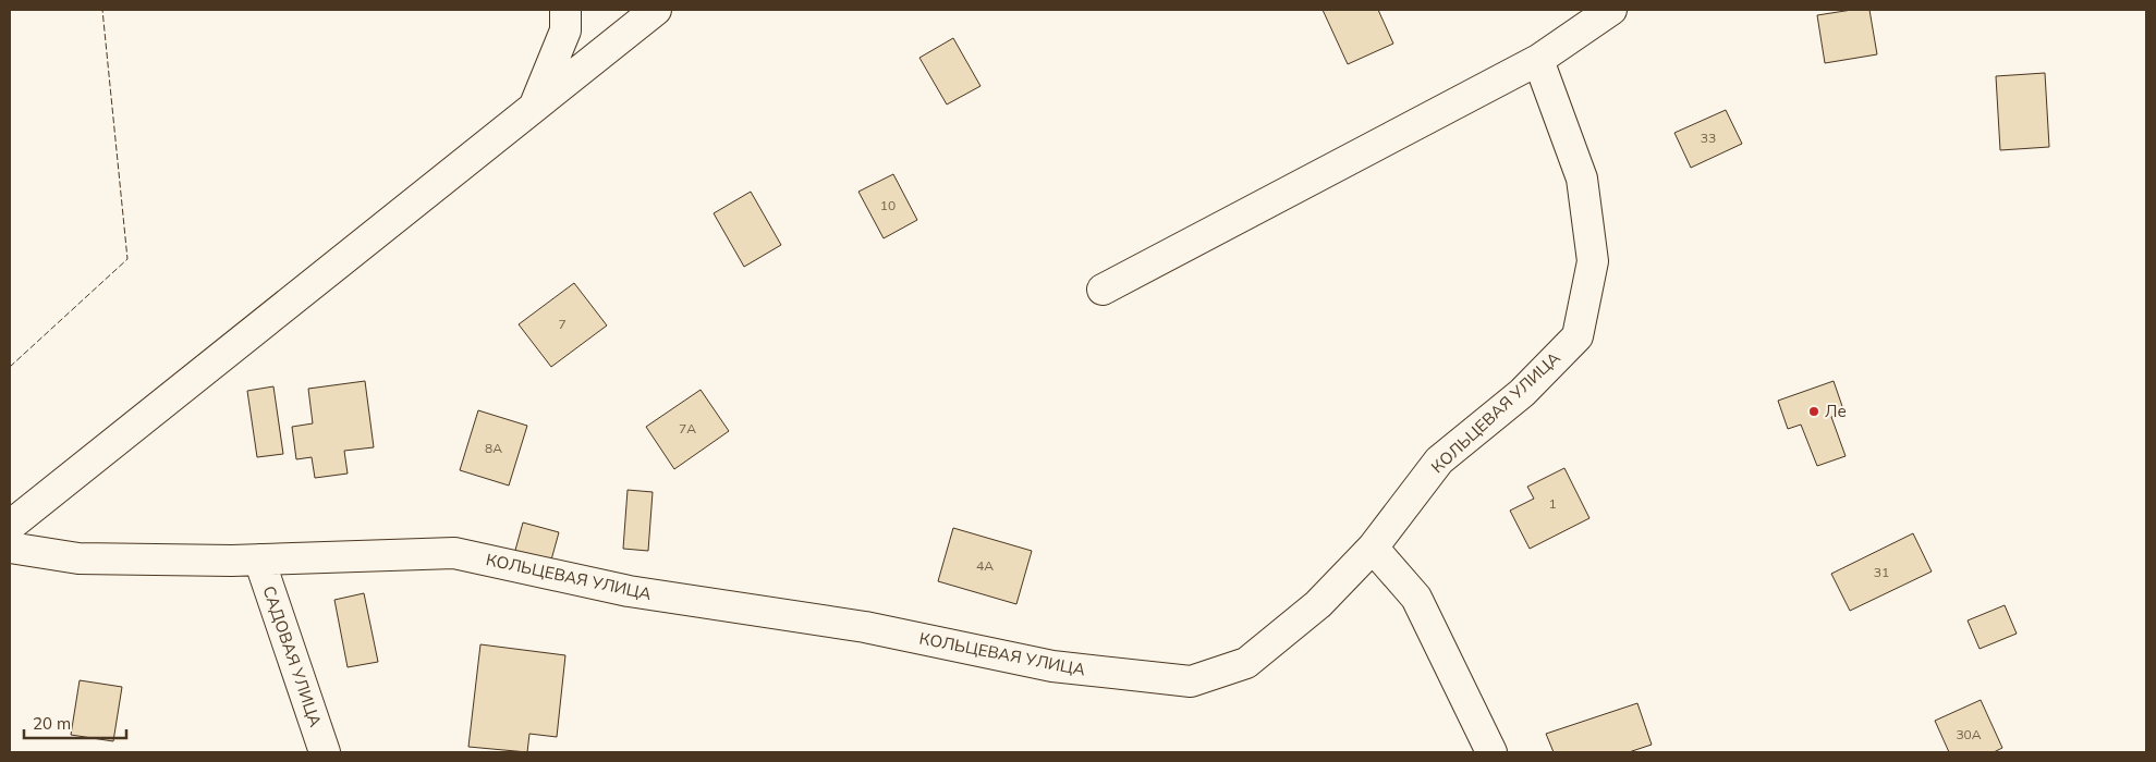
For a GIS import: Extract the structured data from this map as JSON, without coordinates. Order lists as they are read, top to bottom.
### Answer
{
  "streets": {
    "street": ["КОЛЬЦЕВАЯ УЛИЦА", "САДОВАЯ УЛИЦА"]
  },
  "crossings": [
    ["КОЛЬЦЕВАЯ УЛИЦА", "САДОВАЯ УЛИЦА"]
  ],
  "places": ["Ле"],
  "house_numbers": [
    "33",
    "10",
    "7",
    "7А",
    "8А",
    "1",
    "4А",
    "31",
    "30А"
  ],
  "scale_bar": "20 m"
}
